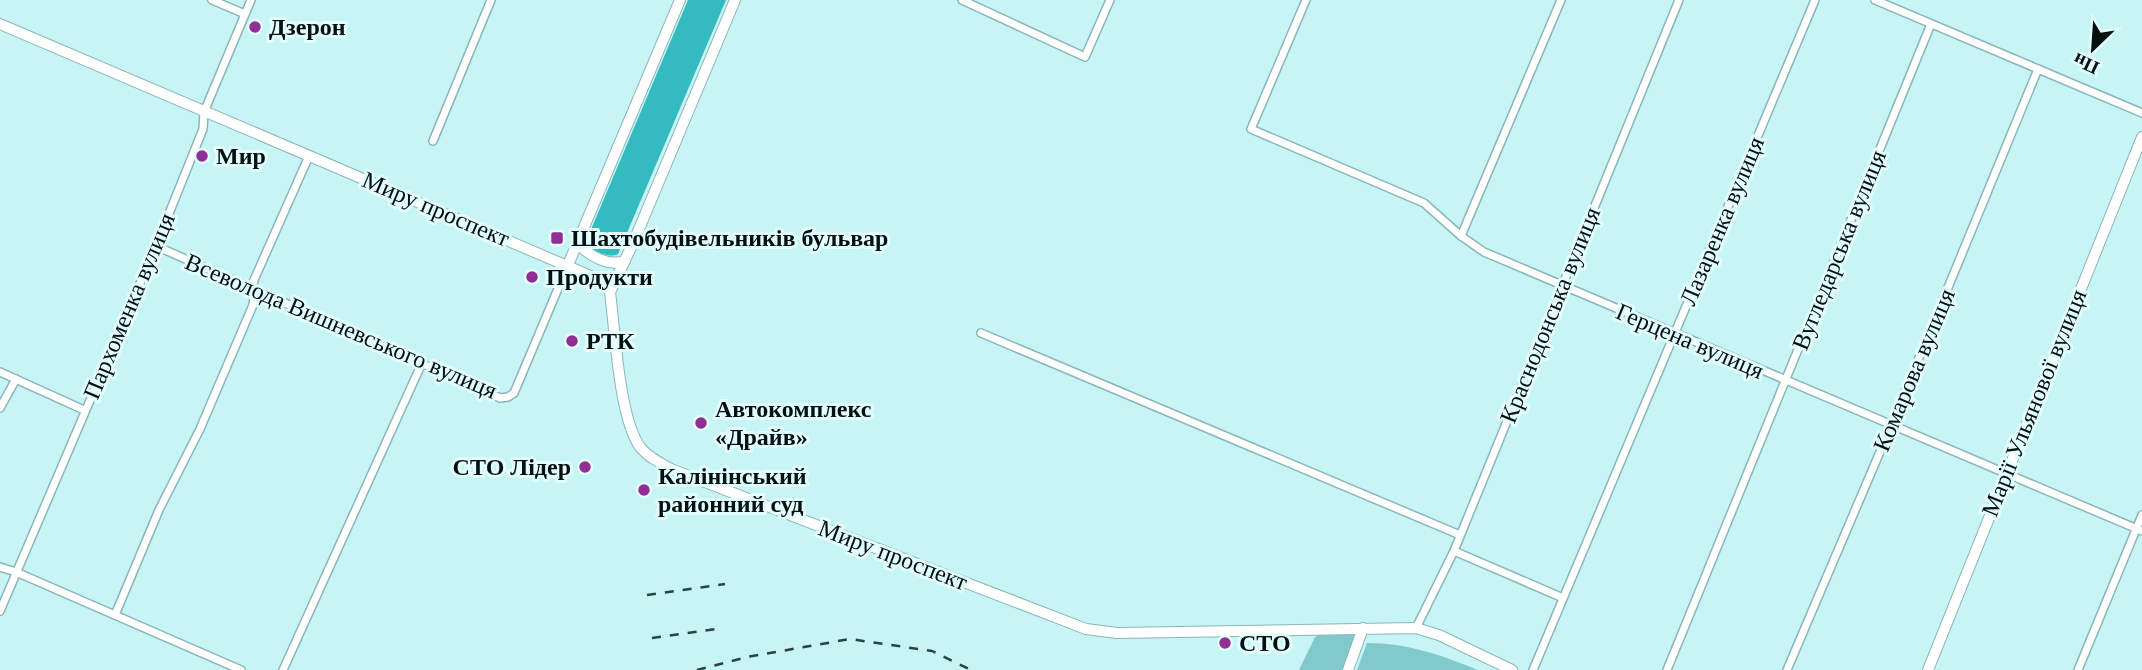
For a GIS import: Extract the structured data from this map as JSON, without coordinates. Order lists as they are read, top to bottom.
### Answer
{
  "streets": {
    "main road": ["Миру проспект", "Марії Ульянової вулиця"],
    "street": [
      "Лазаренка вулиця",
      "Вугледарська вулиця",
      "Пархоменка вулиця",
      "Краснодонська вулиця",
      "Всеволода Вишневського вулиця",
      "Герцена вулиця",
      "Комарова вулиця"
    ]
  },
  "crossings": [
    ["Миру проспект", "Пархоменка вулиця"],
    ["Миру проспект", "Краснодонська вулиця"],
    ["Миру проспект", "Всеволода Вишневського вулиця"],
    ["Лазаренка вулиця", "Герцена вулиця"],
    ["Вугледарська вулиця", "Герцена вулиця"],
    ["Пархоменка вулиця", "Всеволода Вишневського вулиця"],
    ["Краснодонська вулиця", "Герцена вулиця"],
    ["Герцена вулиця", "Комарова вулиця"],
    ["Герцена вулиця", "Марії Ульянової вулиця"]
  ],
  "places": {
    "other": [
      "Дзерон",
      "Мир",
      "Продукти",
      "РТК",
      "Автокомплекс «Драйв»",
      "СТО Лідер",
      "Калінінський районний суд",
      "СТО"
    ],
    "transit": ["Шахтобудівельників бульвар"]
  },
  "north": "bottom left"
}
